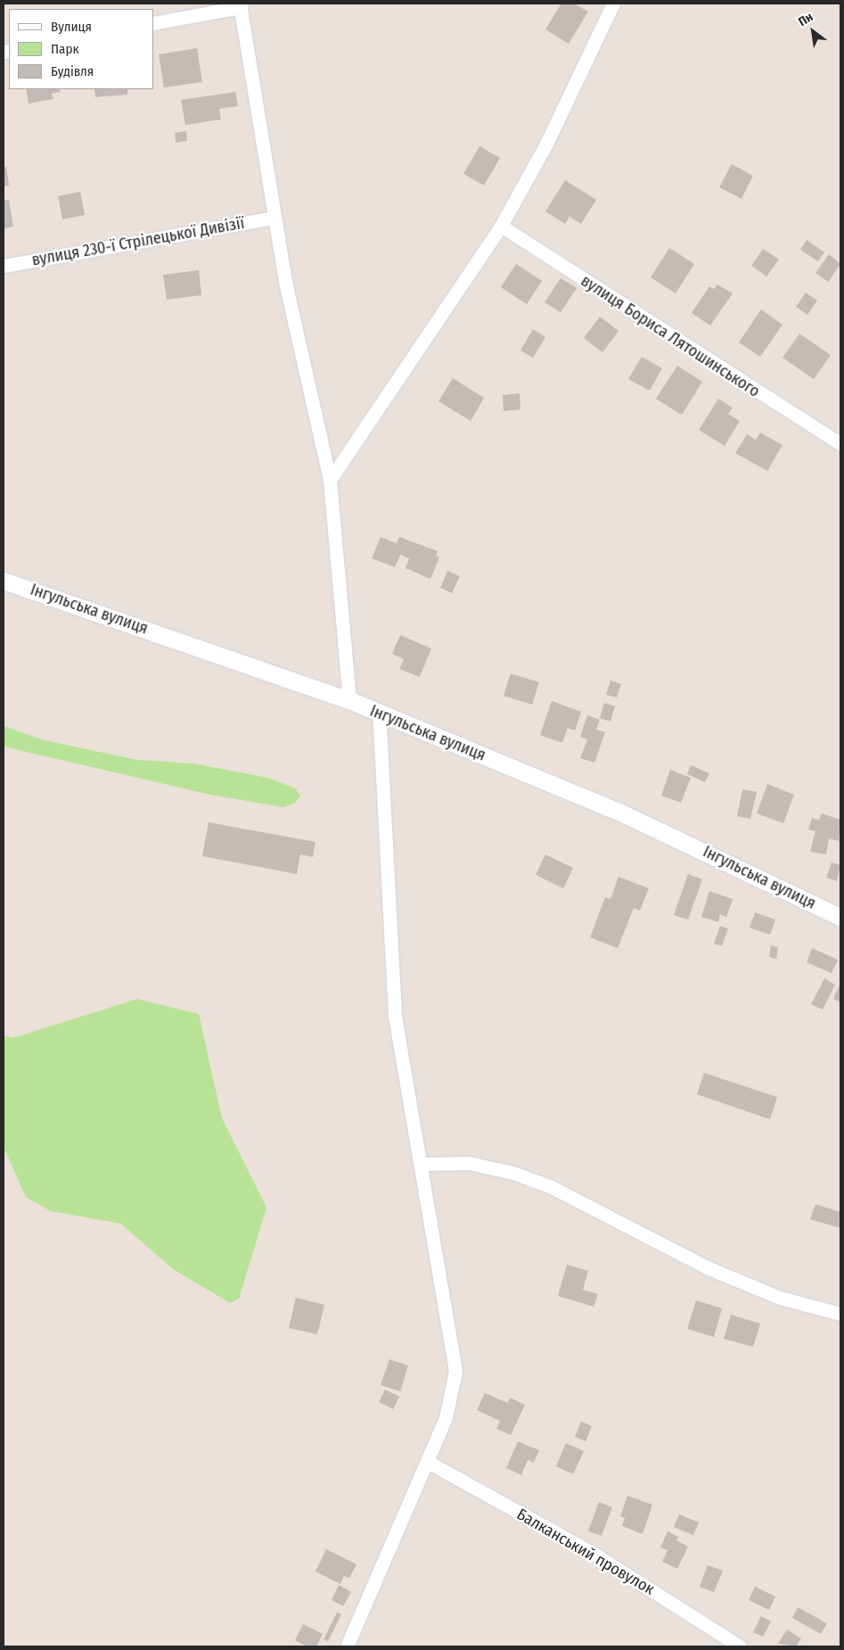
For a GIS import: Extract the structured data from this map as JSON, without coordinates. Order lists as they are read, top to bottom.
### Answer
{
  "streets": {
    "street": [
      "вулиця 230-ї Стрілецької Дивізії",
      "вулиця Бориса Лятошинського",
      "Інгульська вулиця",
      "Балканський провулок"
    ]
  },
  "legend": ["Вулиця", "Парк", "Будівля"],
  "north": "top left"
}
